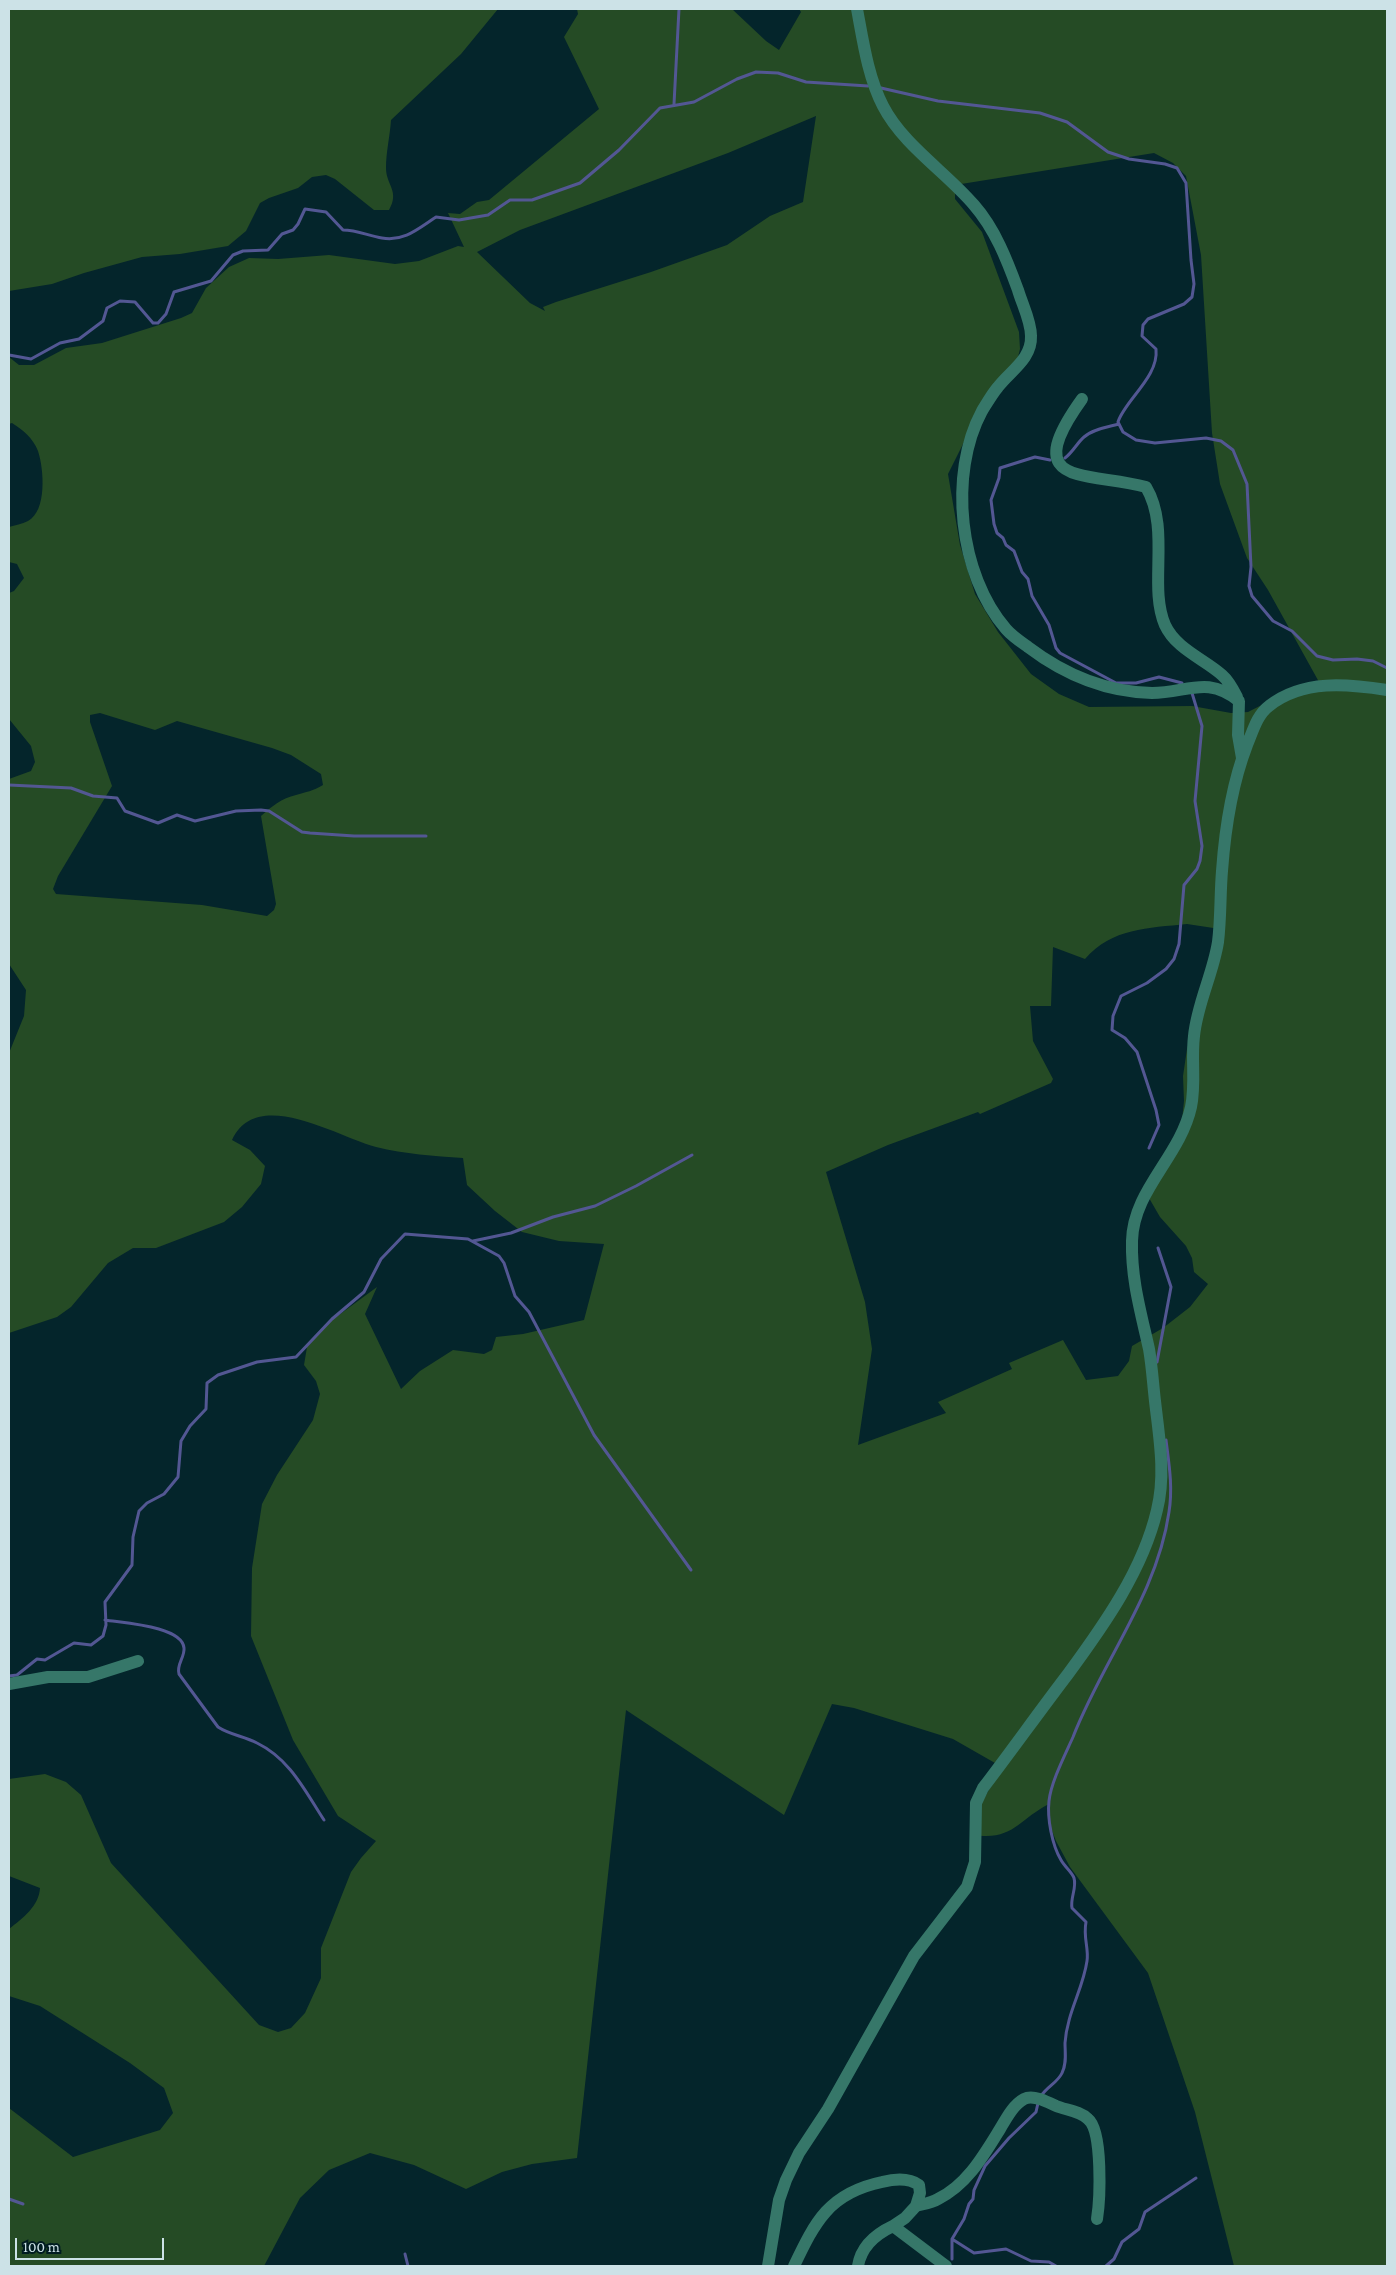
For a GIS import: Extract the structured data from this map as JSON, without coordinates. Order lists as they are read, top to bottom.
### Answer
{
  "scale_bar": "100 m"
}
